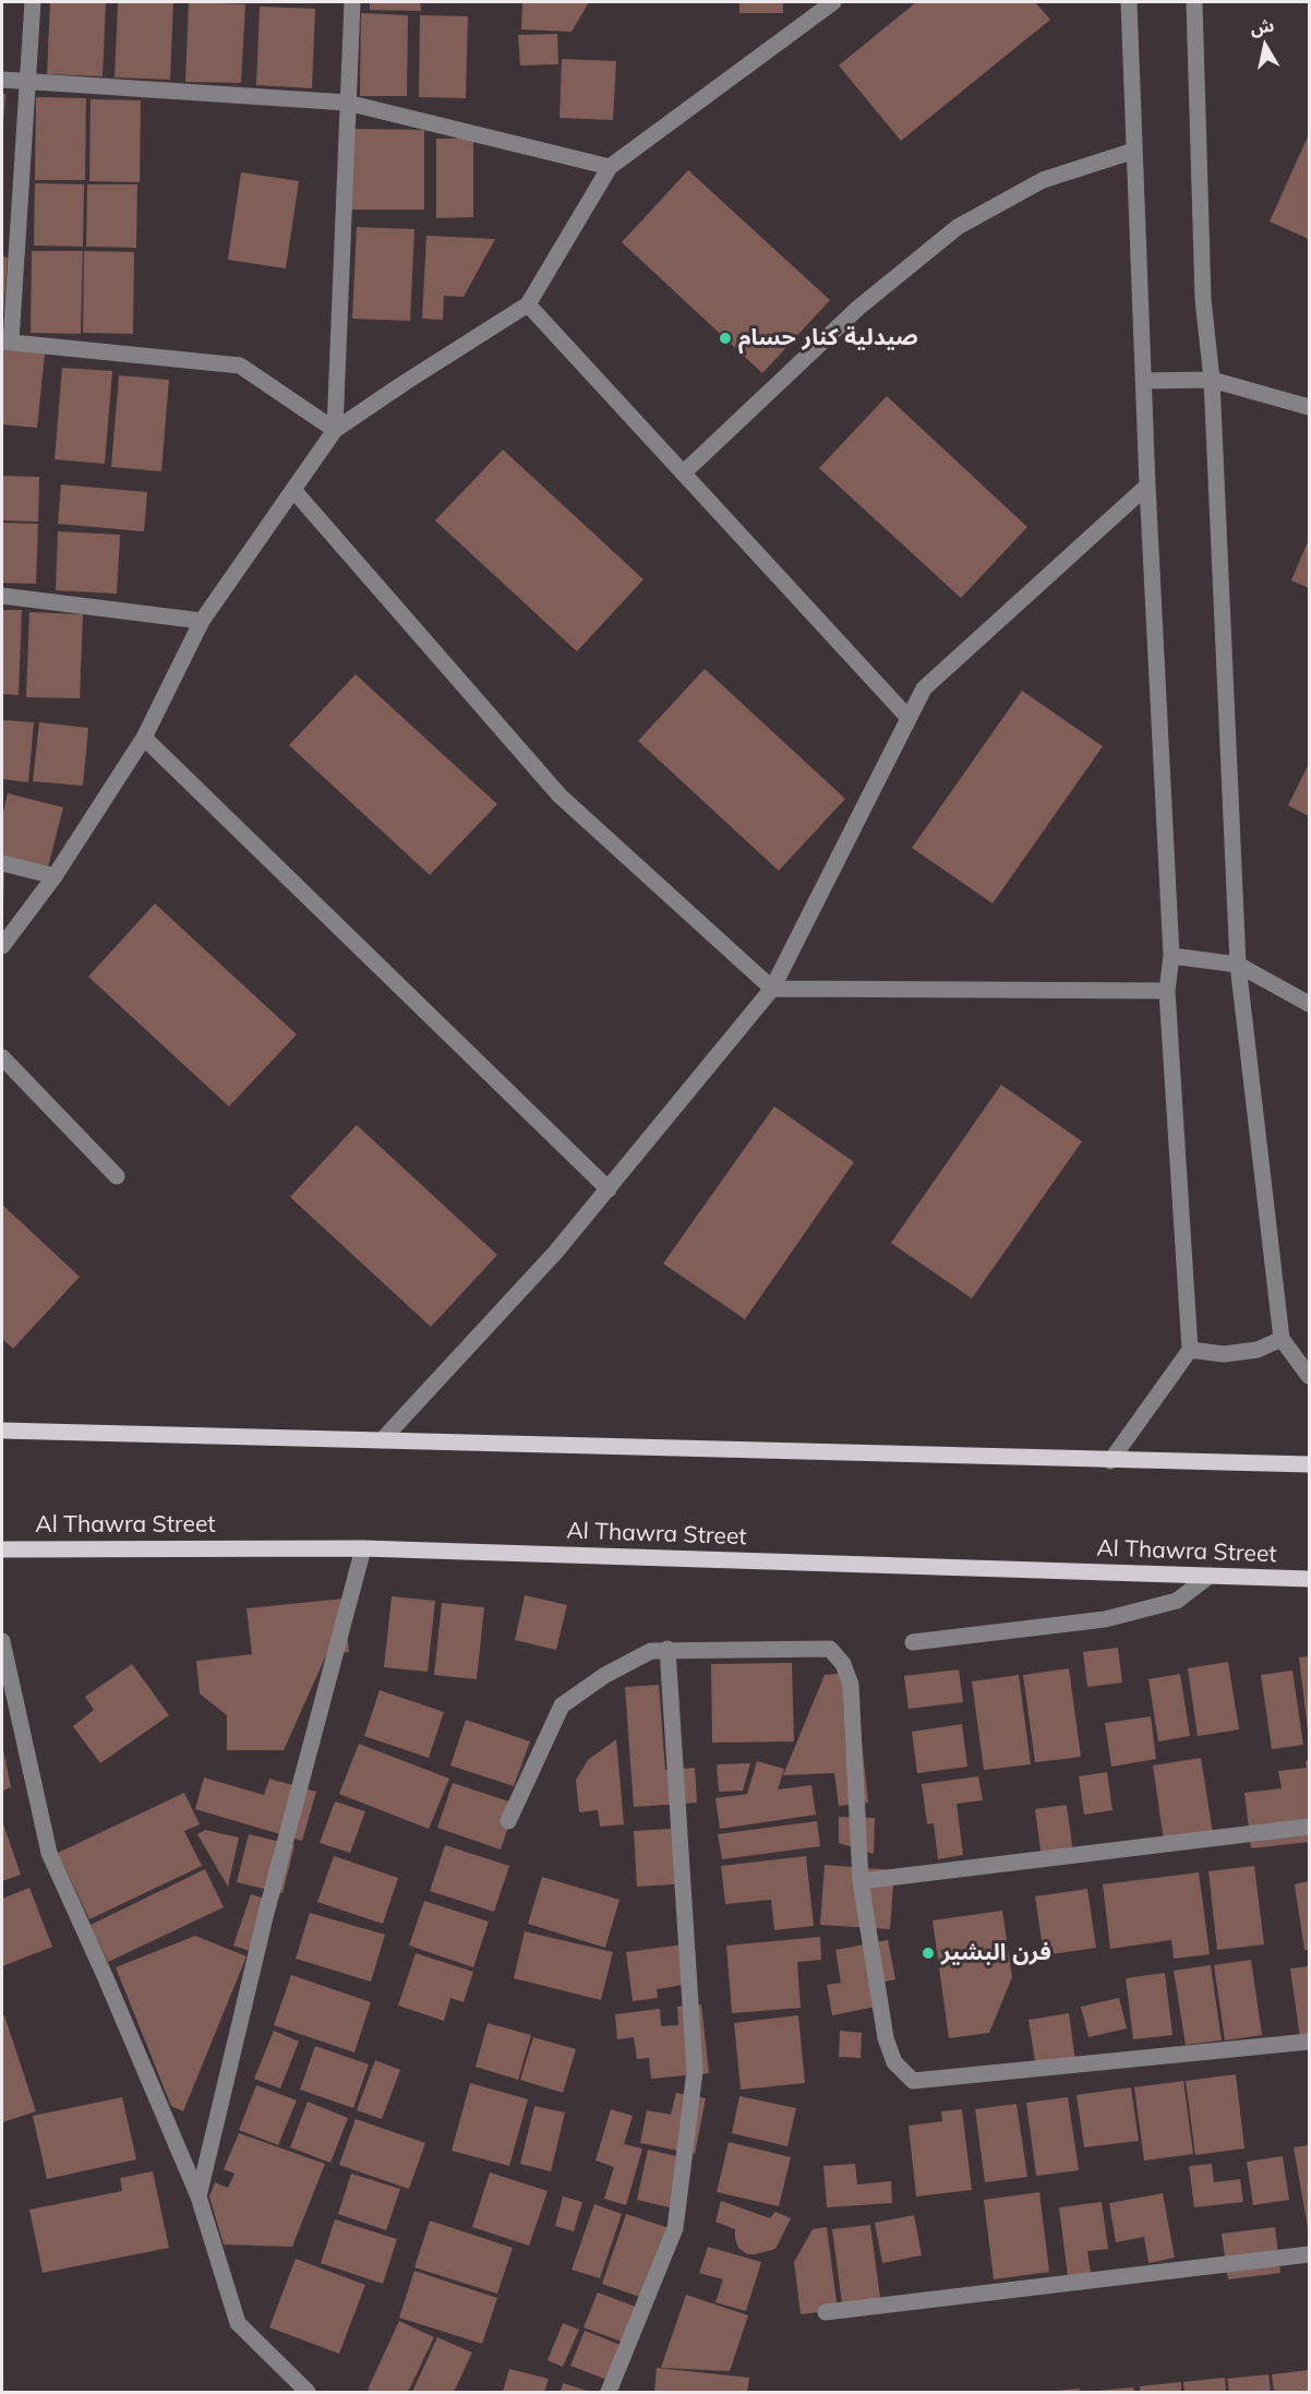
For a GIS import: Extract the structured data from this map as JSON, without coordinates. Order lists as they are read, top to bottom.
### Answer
{
  "streets": {
    "main road": ["Al Thawra Street"]
  },
  "places": ["صيدلية كنار حسام", "فرن البشير"],
  "north": "top"
}
